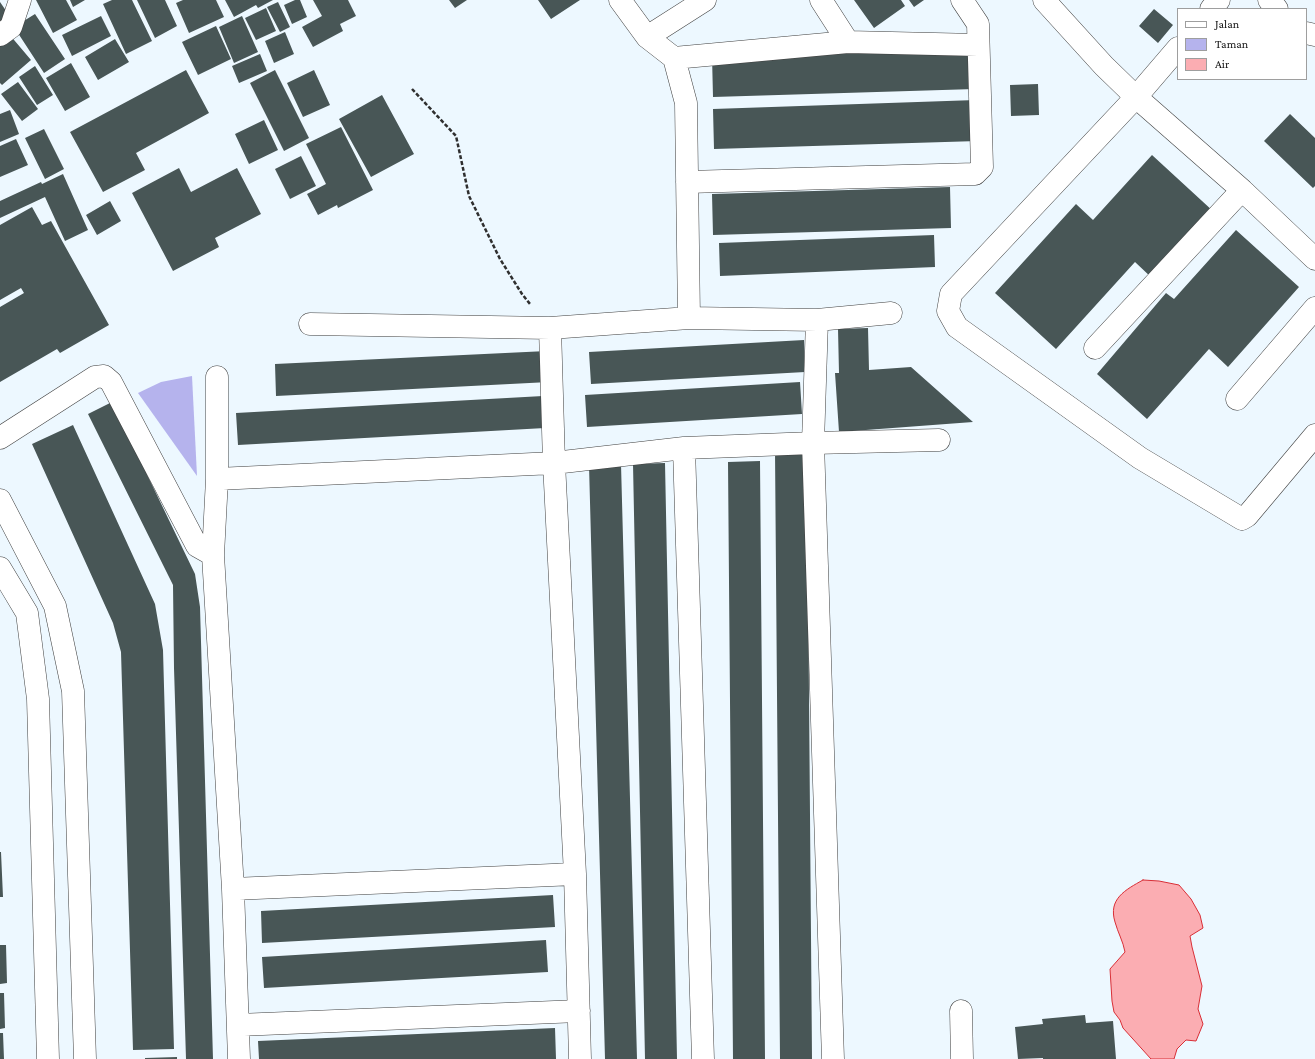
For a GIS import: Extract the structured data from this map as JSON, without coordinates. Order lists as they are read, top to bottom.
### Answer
{
  "legend": ["Jalan", "Taman", "Air"]
}
